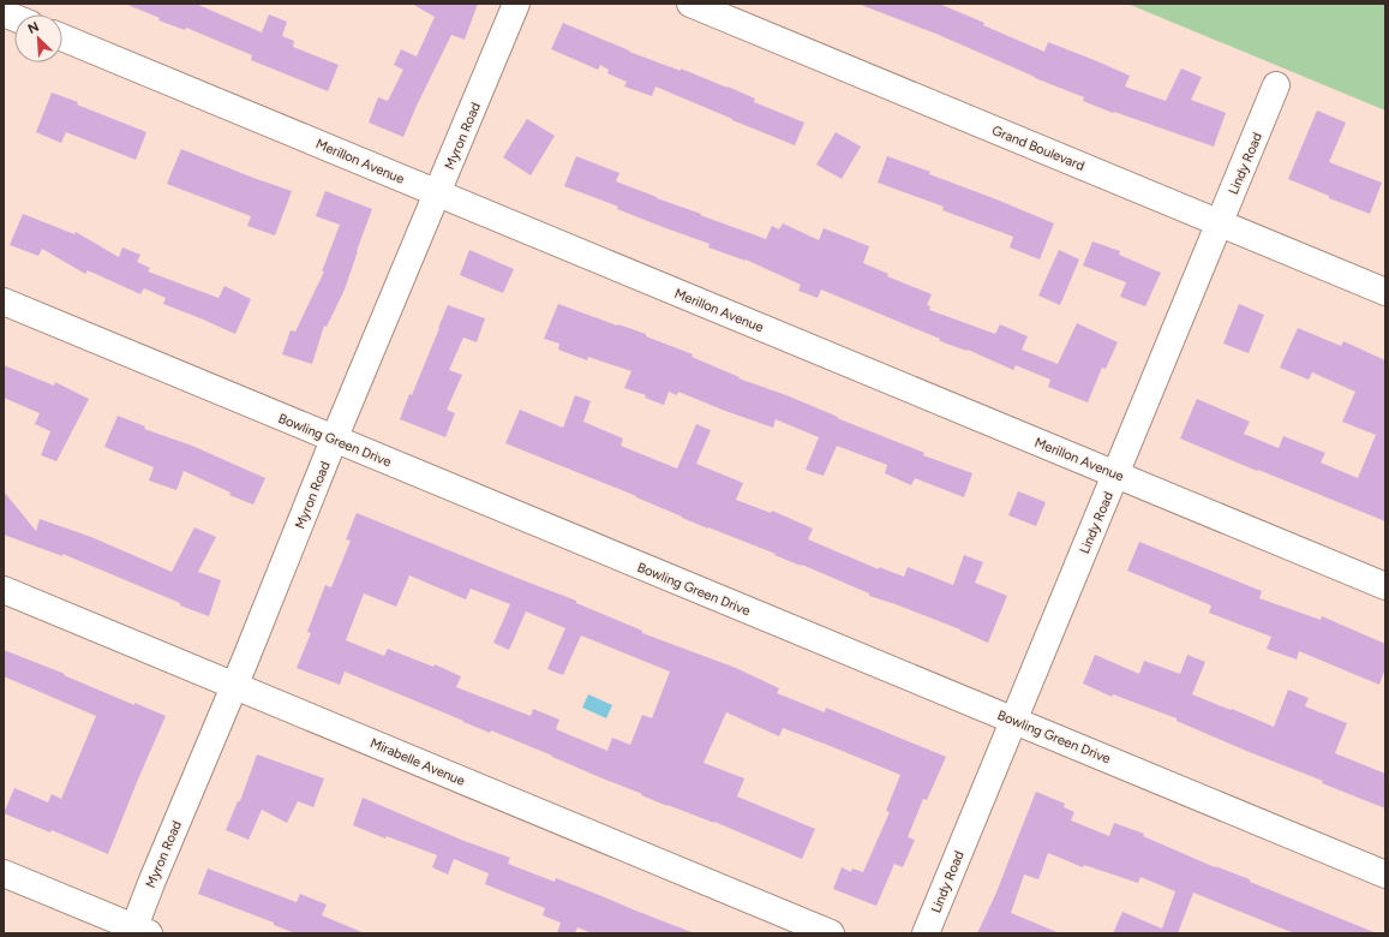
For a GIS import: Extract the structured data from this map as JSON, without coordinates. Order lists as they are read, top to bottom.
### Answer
{
  "streets": {
    "street": [
      "Myron Road",
      "Grand Boulevard",
      "Merillon Avenue",
      "Lindy Road",
      "Bowling Green Drive",
      "Mirabelle Avenue"
    ]
  },
  "crossings": [
    ["Myron Road", "Merillon Avenue"],
    ["Myron Road", "Bowling Green Drive"],
    ["Myron Road", "Mirabelle Avenue"],
    ["Grand Boulevard", "Lindy Road"],
    ["Merillon Avenue", "Lindy Road"],
    ["Lindy Road", "Bowling Green Drive"]
  ],
  "north": "top left"
}
